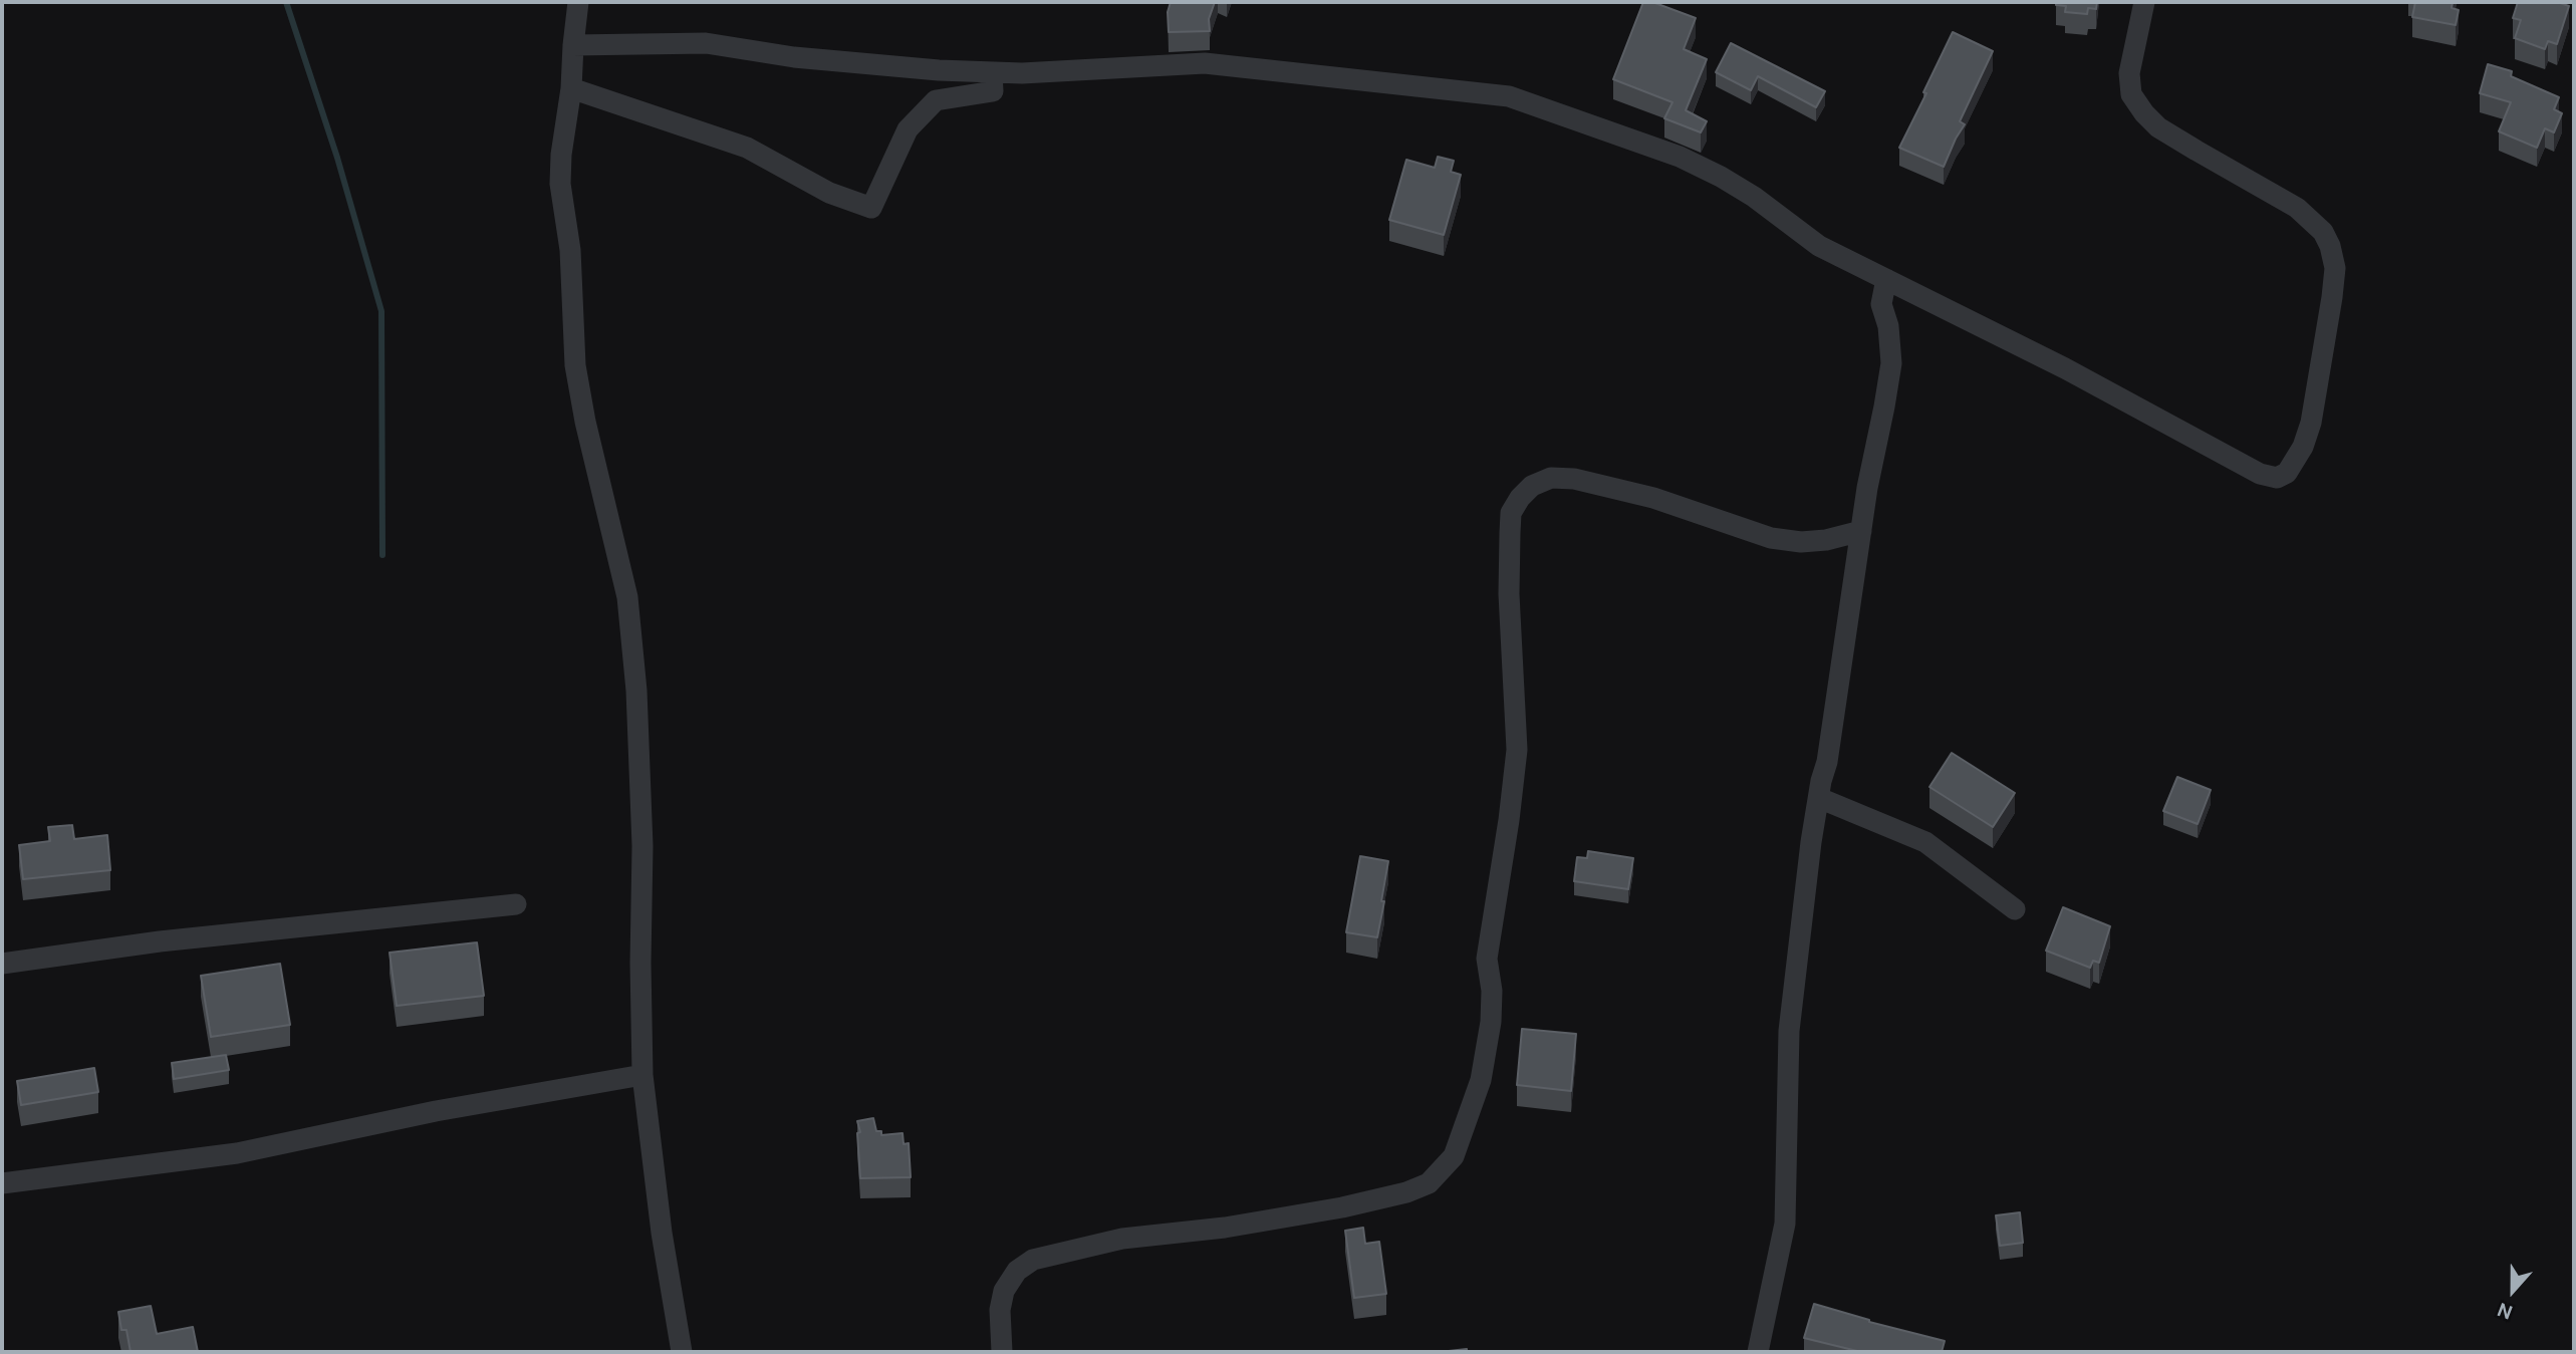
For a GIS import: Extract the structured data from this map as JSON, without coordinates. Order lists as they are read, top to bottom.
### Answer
{
  "north": "bottom"
}
